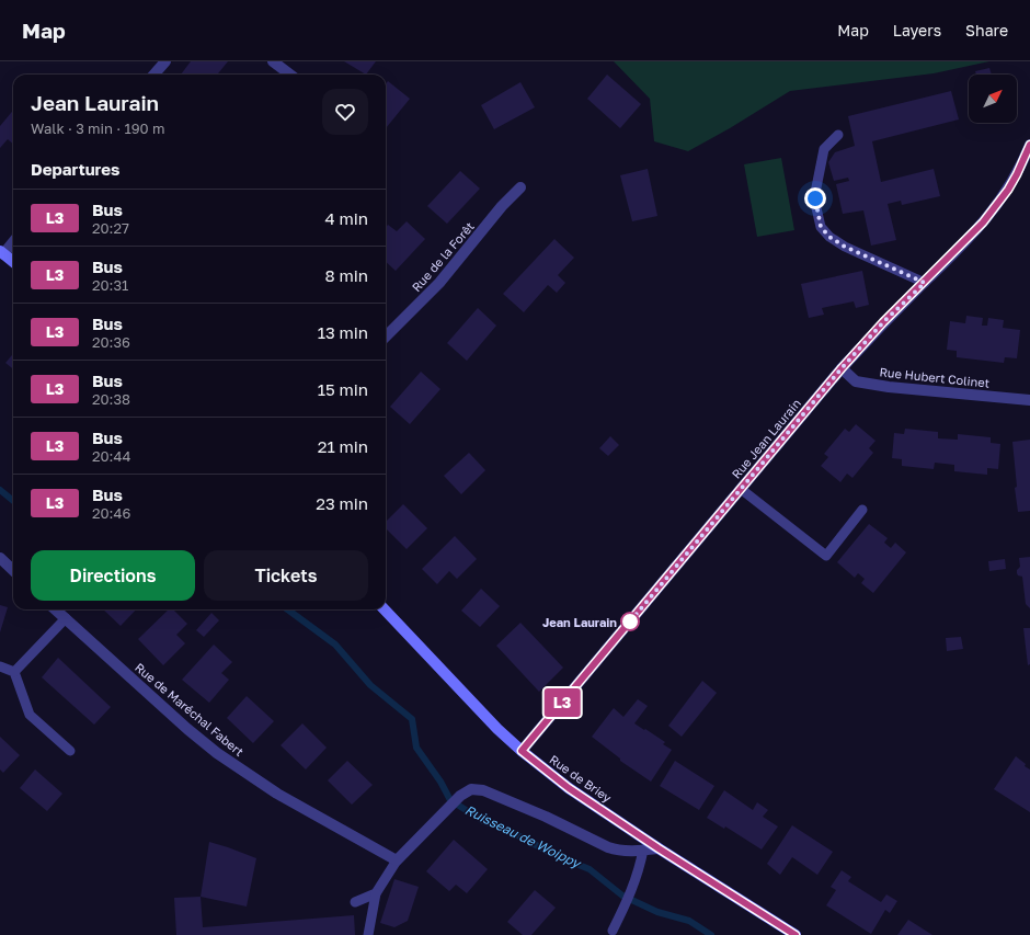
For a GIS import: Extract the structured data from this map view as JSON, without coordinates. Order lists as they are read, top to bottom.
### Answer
{
  "streets": {
    "street": [
      "Rue de la Forêt",
      "Rue Hubert Colinet",
      "Rue Jean Laurain",
      "Rue de Maréchal Fabert",
      "Rue de Briey"
    ]
  },
  "crossings": [
    ["Rue Hubert Colinet", "Rue Jean Laurain"],
    ["Rue Jean Laurain", "Rue de Briey"]
  ],
  "water": ["Ruisseau de Woippy"],
  "places": ["Jean Laurain"],
  "lines": ["bus line L3"],
  "north": "top right",
  "page": {
    "header": "Map",
    "nav": ["Map", "Layers", "Share"],
    "on_map": "L3",
    "heading": [
      ["Jean Laurain", "Walk · 3 min · 190 m"],
      "Departures"
    ],
    "list": [
      {
        "mark": "L3",
        "name": "Bus",
        "note": "20:27",
        "value": "4 min"
      },
      {
        "mark": "L3",
        "name": "Bus",
        "note": "20:31",
        "value": "8 min"
      },
      {
        "mark": "L3",
        "name": "Bus",
        "note": "20:36",
        "value": "13 min"
      },
      {
        "mark": "L3",
        "name": "Bus",
        "note": "20:38",
        "value": "15 min"
      },
      {
        "mark": "L3",
        "name": "Bus",
        "note": "20:44",
        "value": "21 min"
      },
      {
        "mark": "L3",
        "name": "Bus",
        "note": "20:46",
        "value": "23 min"
      }
    ],
    "buttons": ["Directions", "Tickets"]
  }
}
